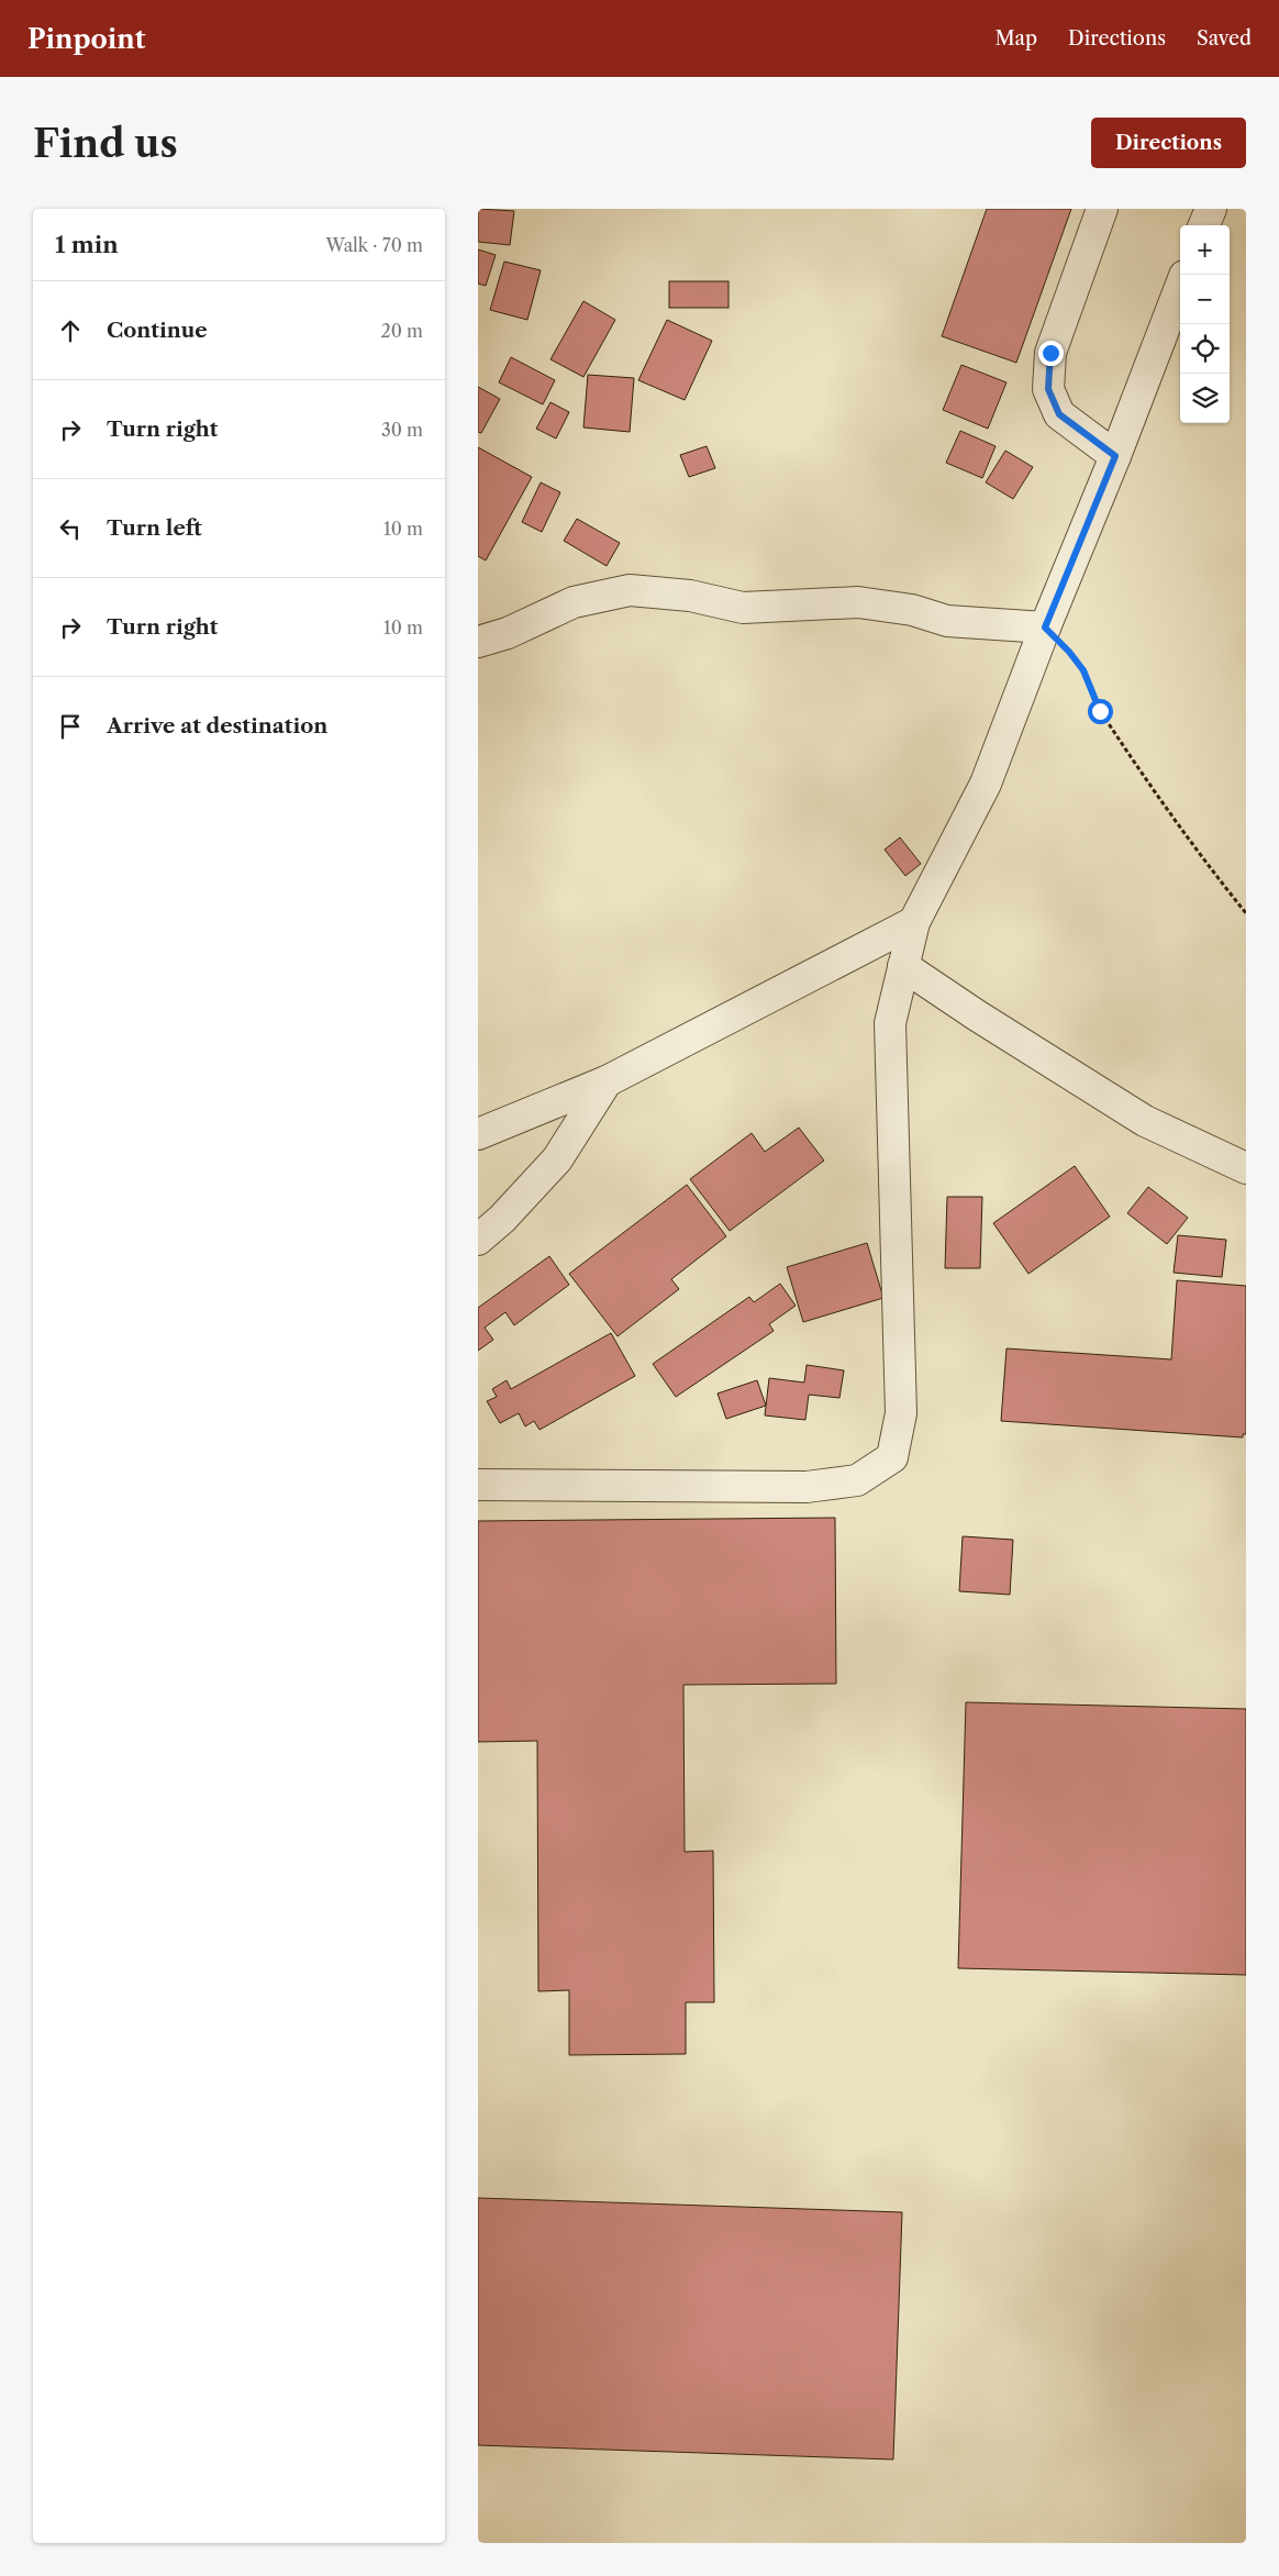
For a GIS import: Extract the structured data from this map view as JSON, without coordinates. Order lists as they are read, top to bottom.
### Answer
{
  "page": {
    "header": "Pinpoint",
    "nav": ["Map", "Directions", "Saved"],
    "buttons": "Directions",
    "title": "Find us",
    "heading": ["1 min", "Walk · 70 m"],
    "map_buttons": ["+", "−"],
    "list": [
      ["Continue", "20 m"],
      ["Turn right", "30 m"],
      ["Turn left", "10 m"],
      ["Turn right", "10 m"],
      "Arrive at destination"
    ]
  }
}
